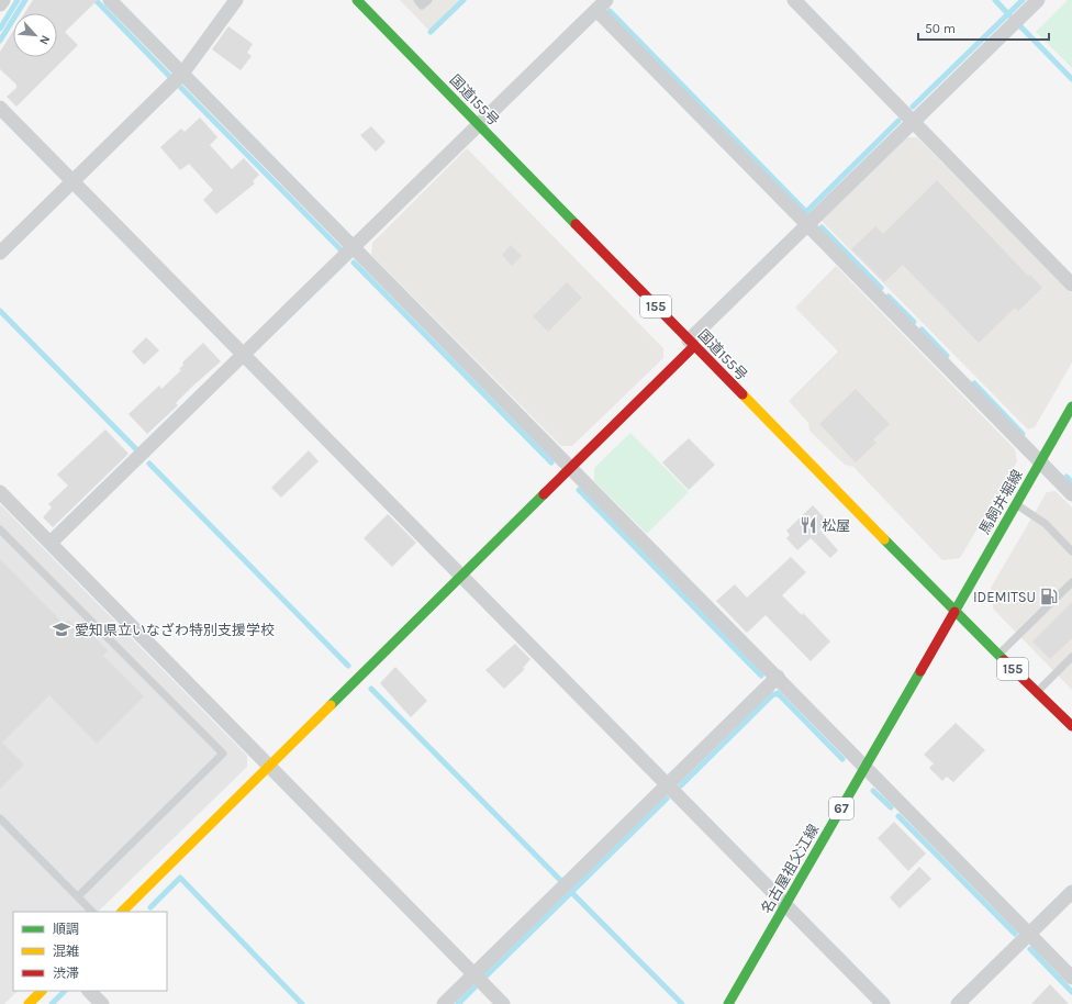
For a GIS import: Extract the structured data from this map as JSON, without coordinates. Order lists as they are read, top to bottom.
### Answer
{
  "streets": {
    "main road": [
      "国道155号",
      "155",
      "馬飼井堀線",
      "67",
      "名古屋祖父江線"
    ]
  },
  "crossings": [
    ["国道155号", "馬飼井堀線"],
    ["国道155号", "名古屋祖父江線"],
    ["馬飼井堀線", "名古屋祖父江線"]
  ],
  "places": {
    "restaurant": ["松屋"],
    "fuel station": ["IDEMITSU"],
    "school or university": ["愛知県立いなざわ特別支援学校"]
  },
  "legend": ["順調", "混雑", "渋滞"],
  "scale_bar": "50 m",
  "north": "bottom right"
}
